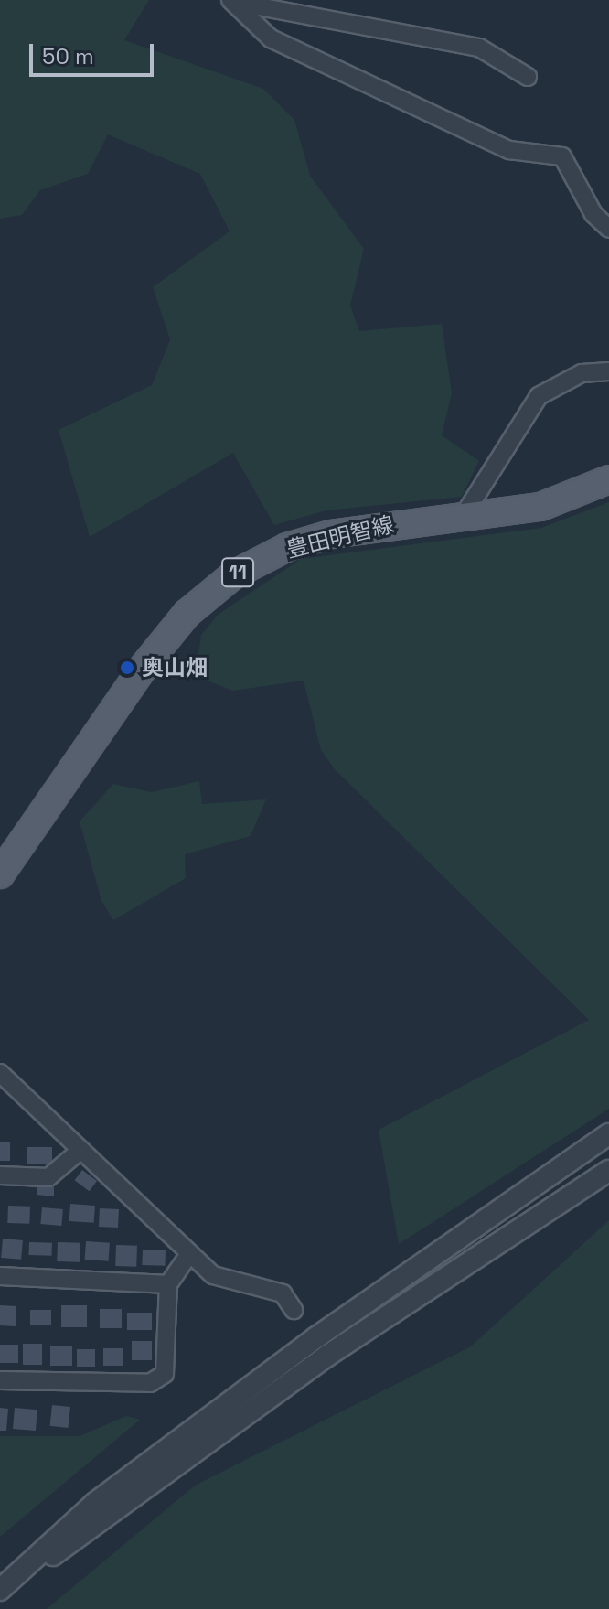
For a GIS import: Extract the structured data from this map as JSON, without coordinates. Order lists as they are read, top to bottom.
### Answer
{
  "streets": {
    "main road": ["豊田明智線", "11"]
  },
  "places": ["奥山畑"],
  "scale_bar": "50 m"
}
